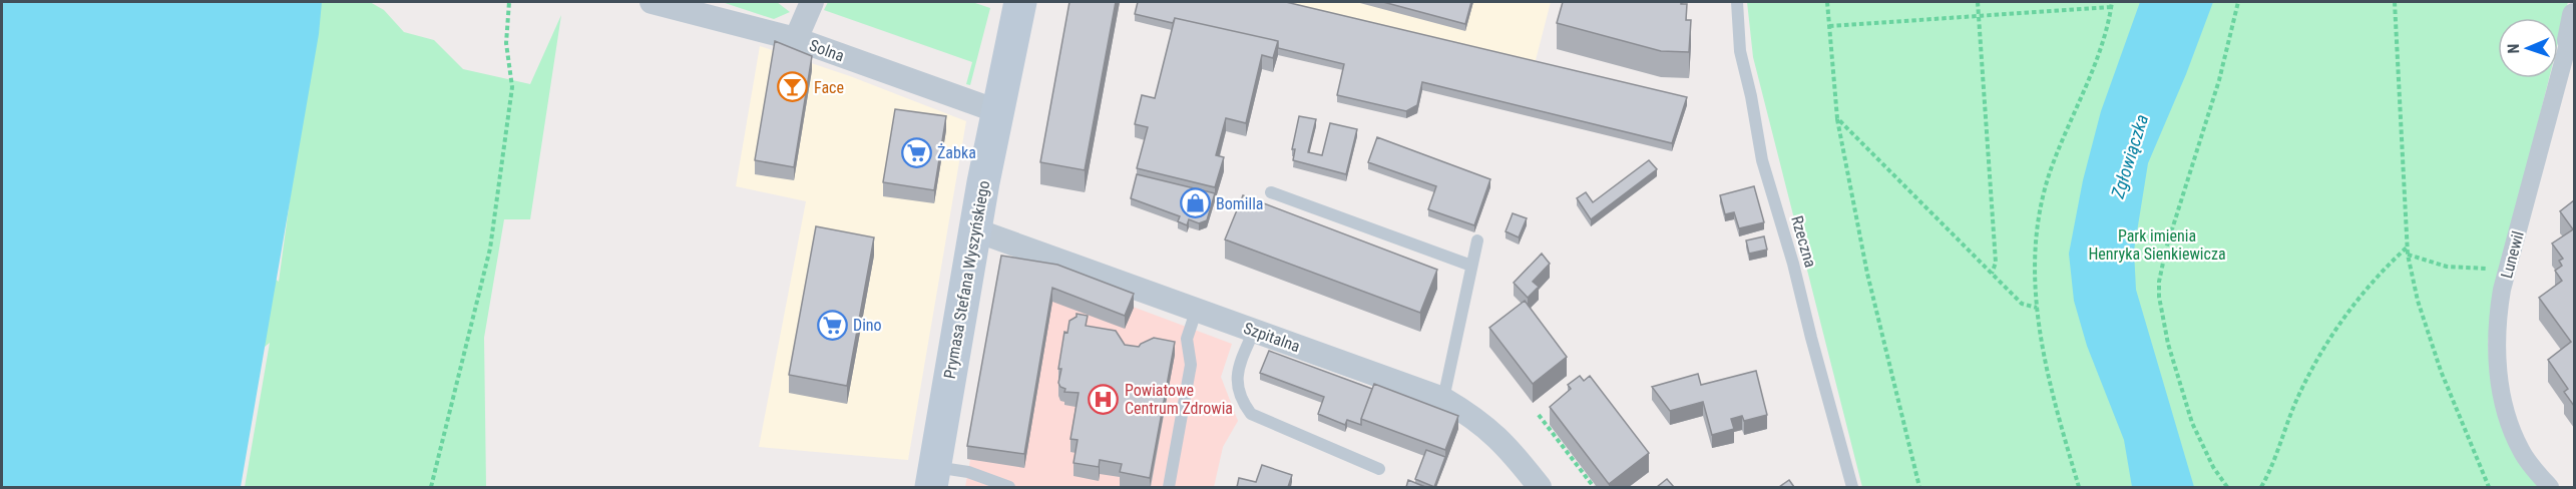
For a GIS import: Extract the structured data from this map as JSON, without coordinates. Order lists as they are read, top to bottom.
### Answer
{
  "streets": {
    "main road": ["Prymasa Stefana Wyszyńskiego"],
    "street": ["Solna", "Lunewil", "Szpitalna"],
    "lane": ["Rzeczna"]
  },
  "crossings": [
    ["Solna", "Prymasa Stefana Wyszyńskiego"],
    ["Prymasa Stefana Wyszyńskiego", "Szpitalna"]
  ],
  "water": ["Zgłowiączka"],
  "parks": ["Park imienia Henryka Sienkiewicza"],
  "places": {
    "bar": ["Face"],
    "supermarket": ["Żabka", "Dino"],
    "shop": ["Bomilla"],
    "hospital": ["Powiatowe Centrum Zdrowia"]
  },
  "north": "left"
}
